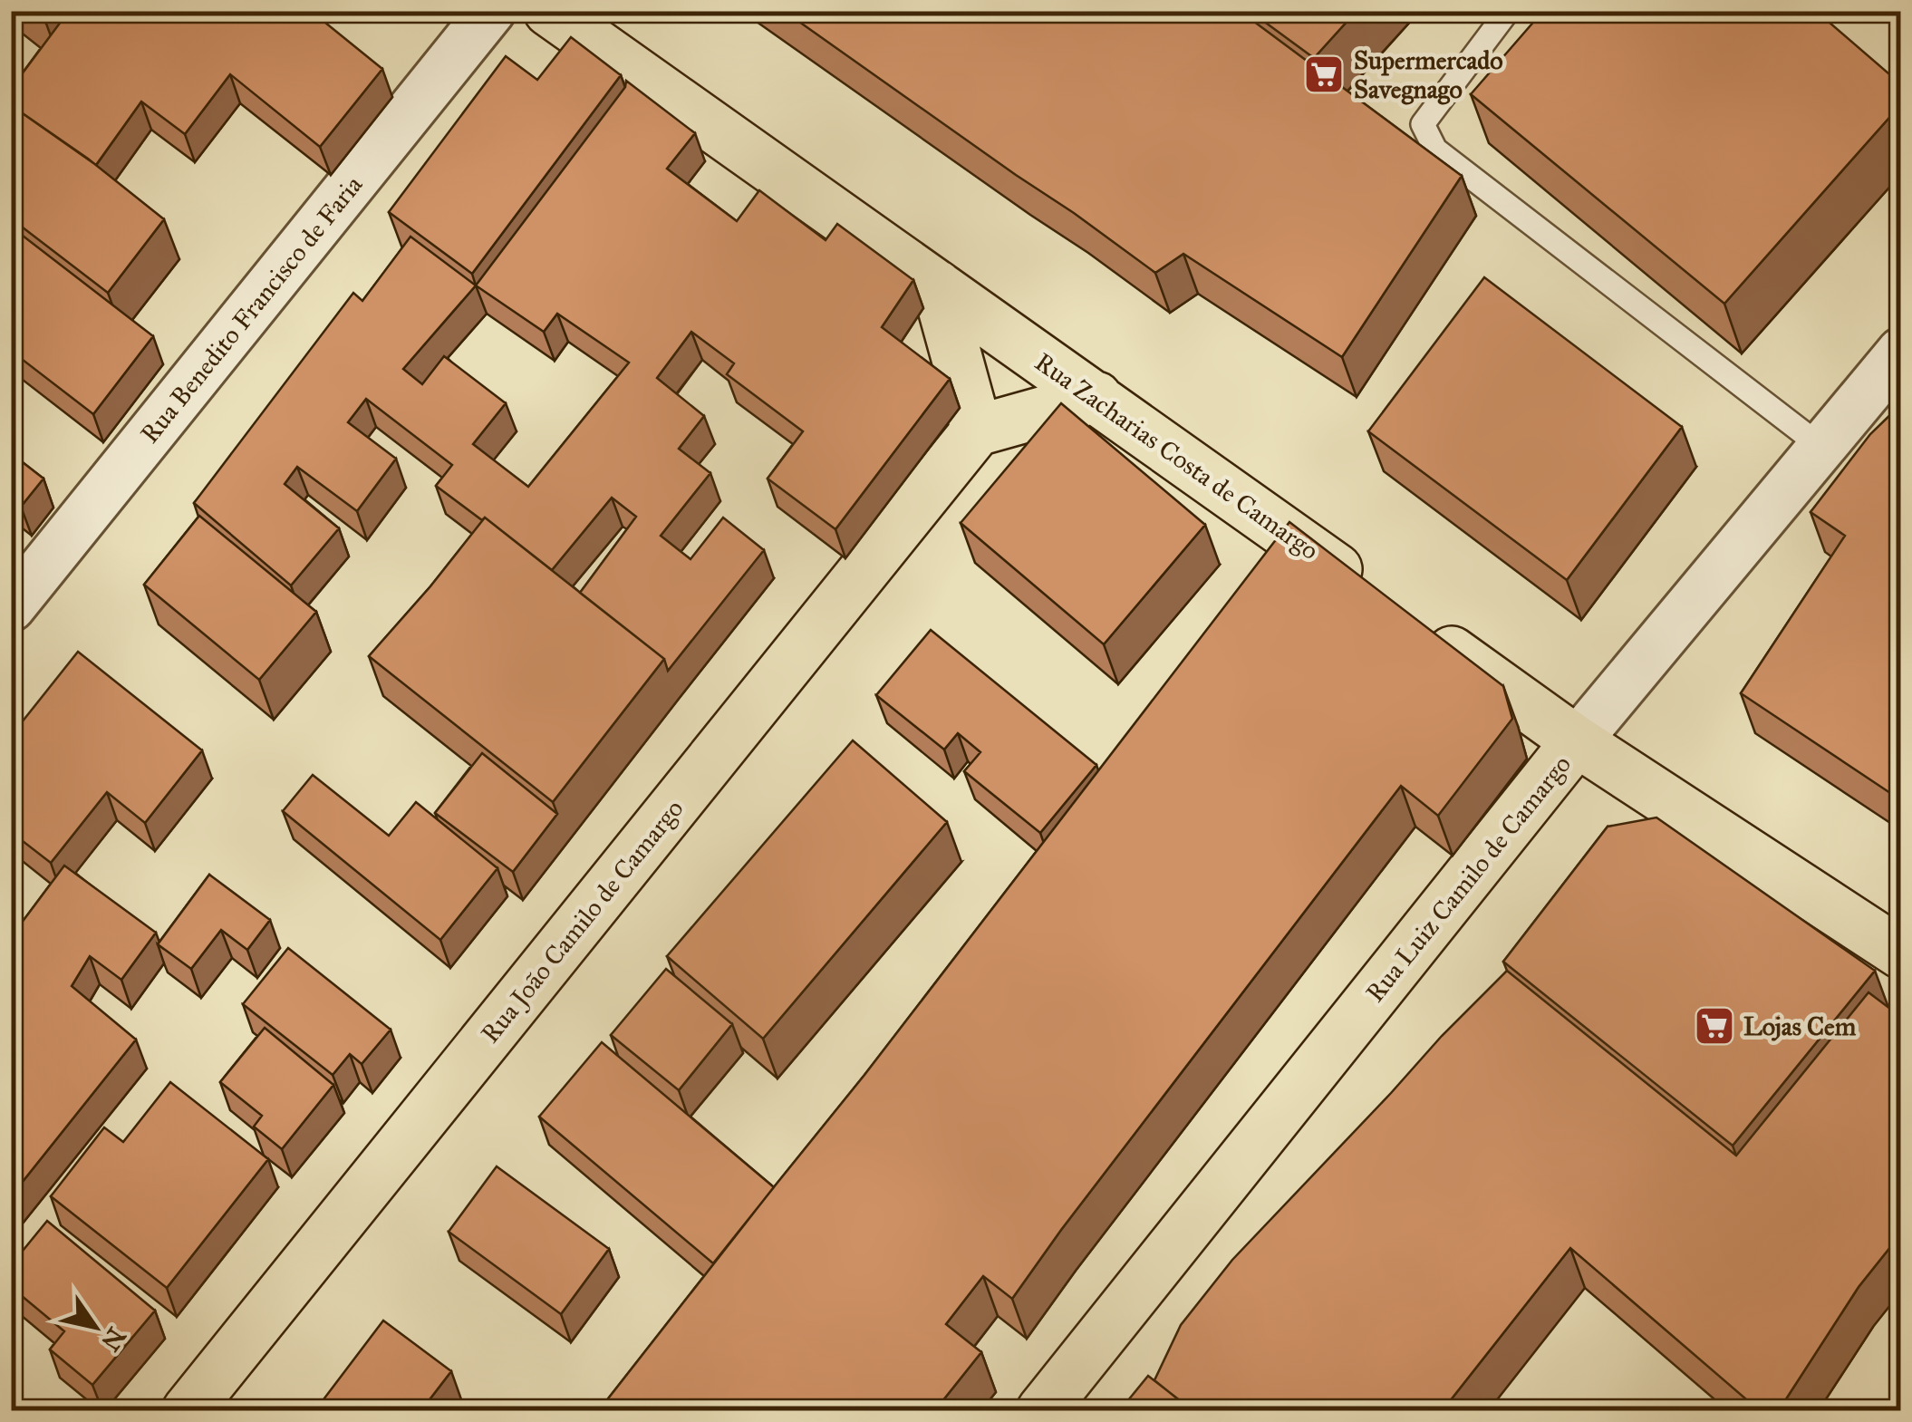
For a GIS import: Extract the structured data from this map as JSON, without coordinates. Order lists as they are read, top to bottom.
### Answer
{
  "streets": {
    "main road": ["Rua Zacharias Costa de Camargo", "Rua Luiz Camilo de Camargo", "Rua João Camilo de Camargo"],
    "street": ["Rua Benedito Francisco de Faria"]
  },
  "places": {
    "supermarket": ["Supermercado Savegnago", "Lojas Cem"]
  },
  "north": "bottom right"
}
